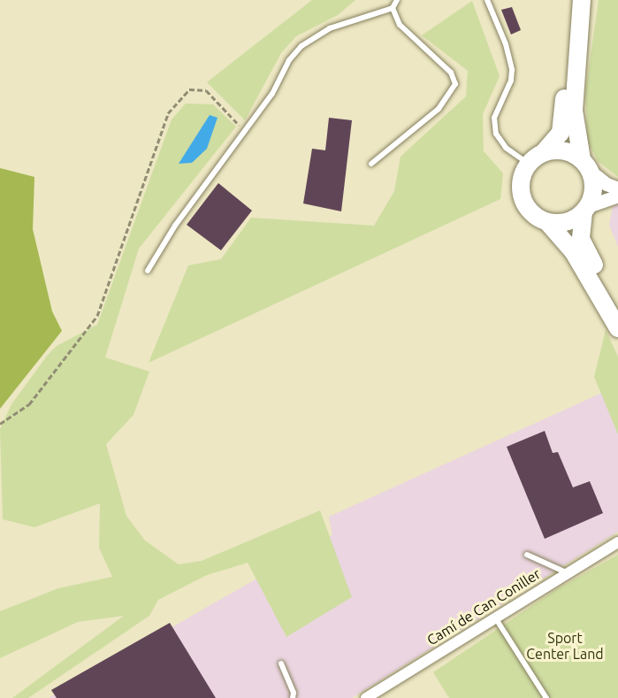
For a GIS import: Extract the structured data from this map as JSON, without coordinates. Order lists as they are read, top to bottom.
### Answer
{
  "streets": {
    "street": ["Camí de Can Coniller"]
  },
  "parks": ["Sport Center Land"]
}
